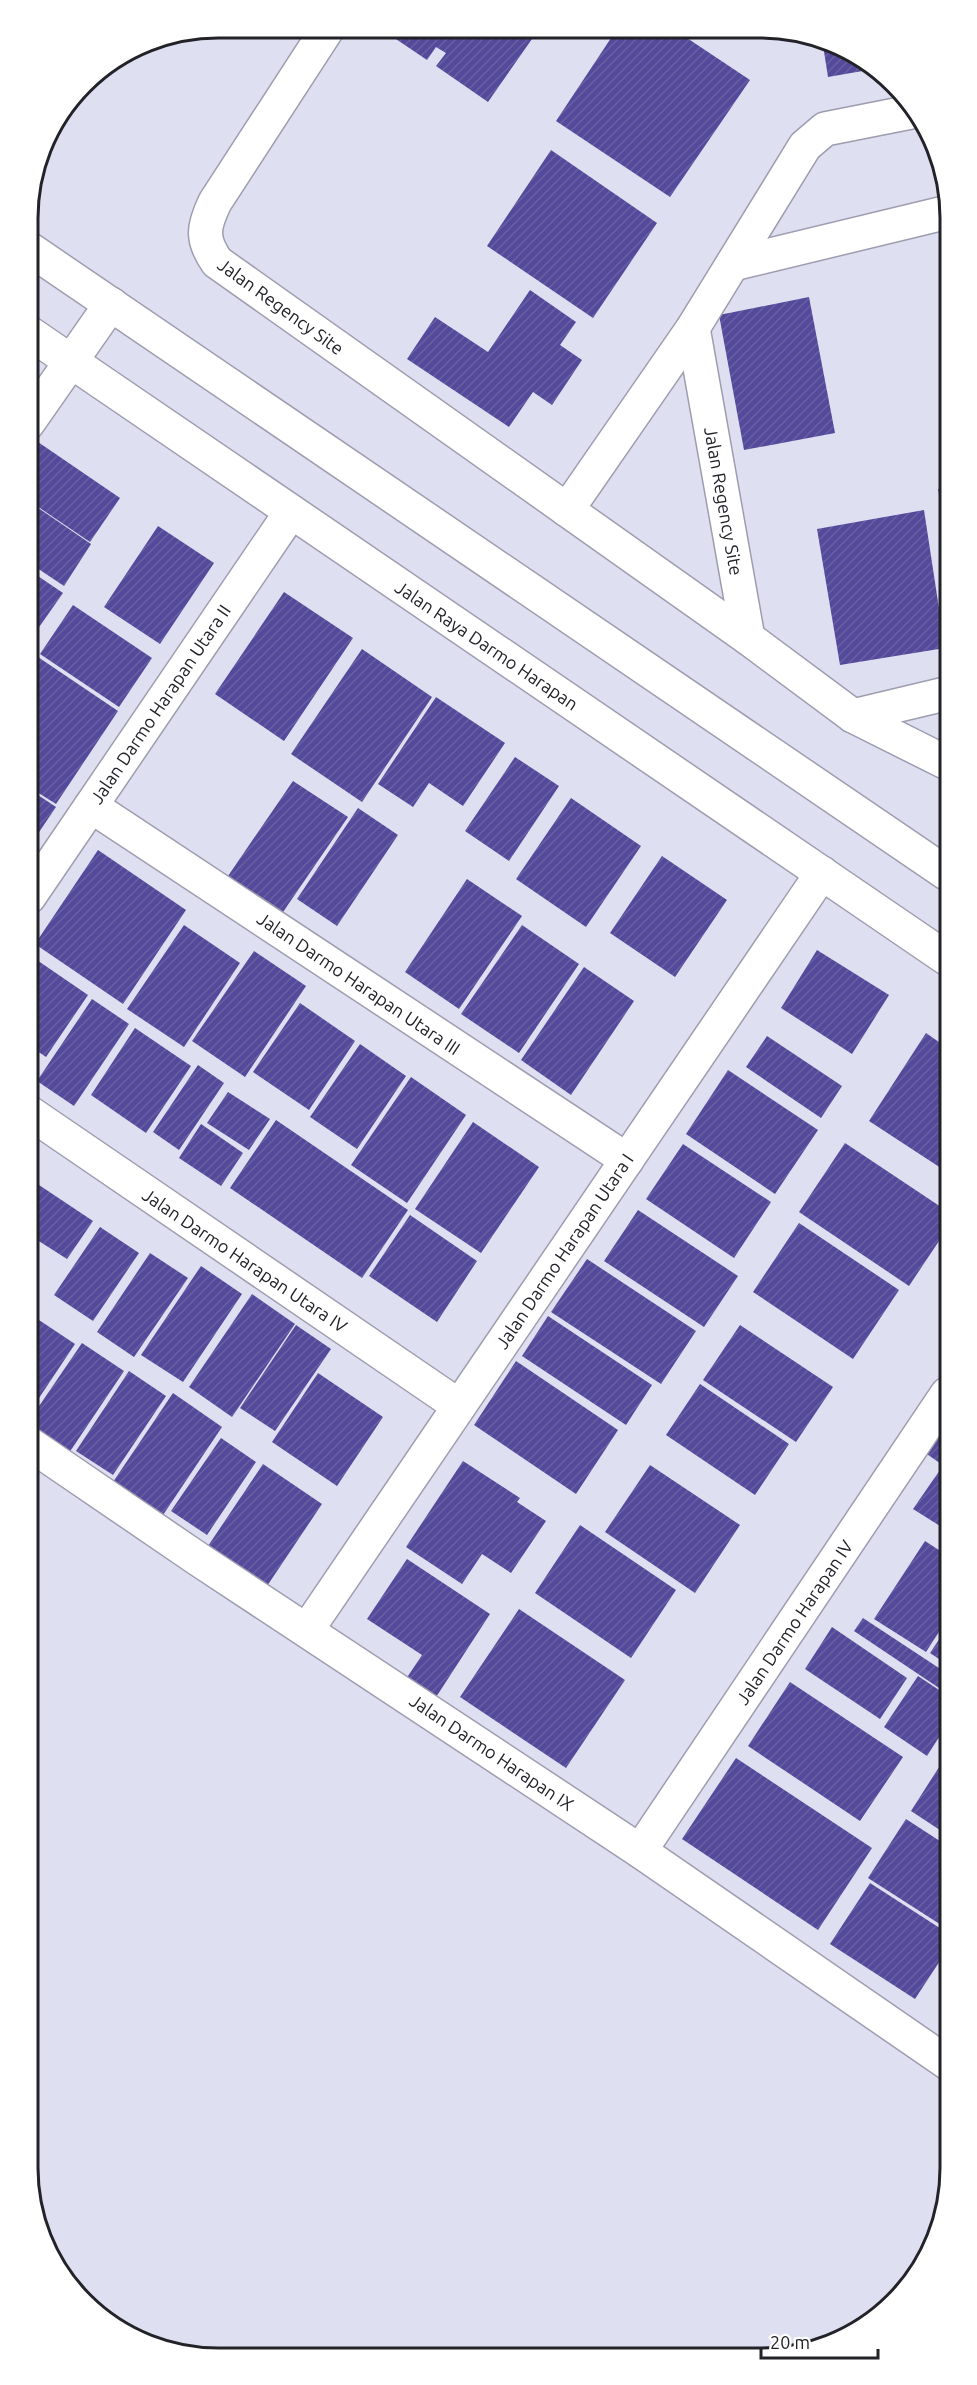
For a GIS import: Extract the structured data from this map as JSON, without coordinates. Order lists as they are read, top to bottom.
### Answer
{
  "streets": {
    "street": [
      "Jalan Regency Site",
      "Jalan Raya Darmo Harapan",
      "Jalan Darmo Harapan Utara II",
      "Jalan Darmo Harapan Utara III",
      "Jalan Darmo Harapan Utara I",
      "Jalan Darmo Harapan Utara IV",
      "Jalan Darmo Harapan IV",
      "Jalan Darmo Harapan IX"
    ]
  },
  "crossings": [
    ["Jalan Raya Darmo Harapan", "Jalan Darmo Harapan Utara II"],
    ["Jalan Raya Darmo Harapan", "Jalan Darmo Harapan Utara I"],
    ["Jalan Darmo Harapan Utara II", "Jalan Darmo Harapan Utara III"],
    ["Jalan Darmo Harapan Utara III", "Jalan Darmo Harapan Utara I"],
    ["Jalan Darmo Harapan Utara I", "Jalan Darmo Harapan Utara IV"],
    ["Jalan Darmo Harapan Utara I", "Jalan Darmo Harapan IX"],
    ["Jalan Darmo Harapan IV", "Jalan Darmo Harapan IX"]
  ],
  "scale_bar": "20 m"
}
